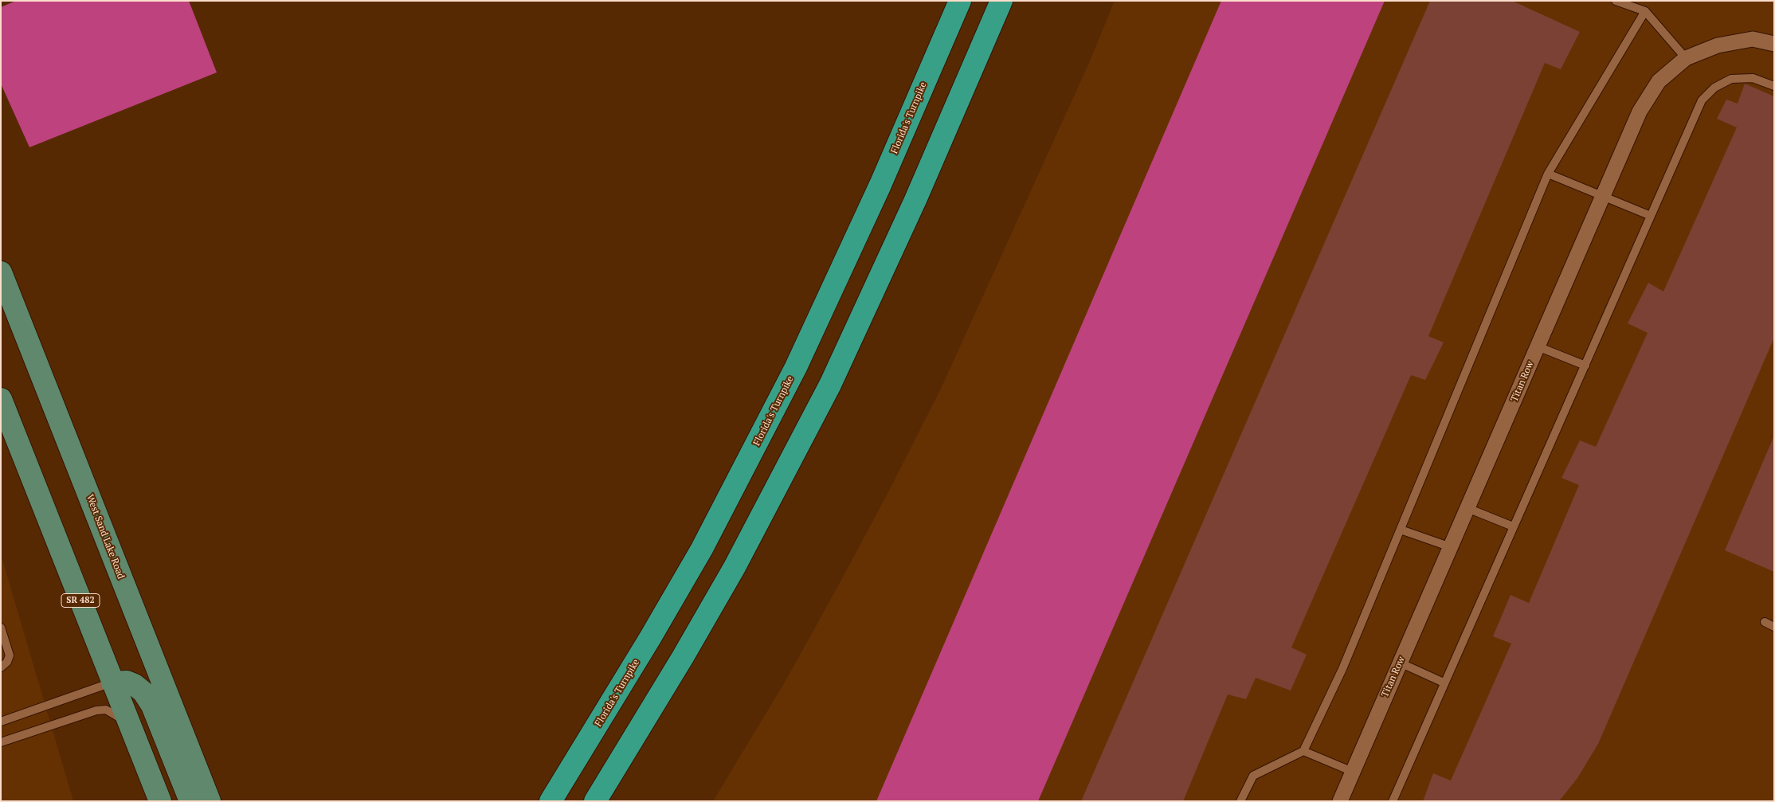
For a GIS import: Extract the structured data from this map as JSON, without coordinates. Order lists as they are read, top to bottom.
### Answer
{
  "streets": {
    "highway": ["Florida's Turnpike"],
    "main road": ["West Sand Lake Road", "SR 482"],
    "street": ["Titan Row"]
  }
}
